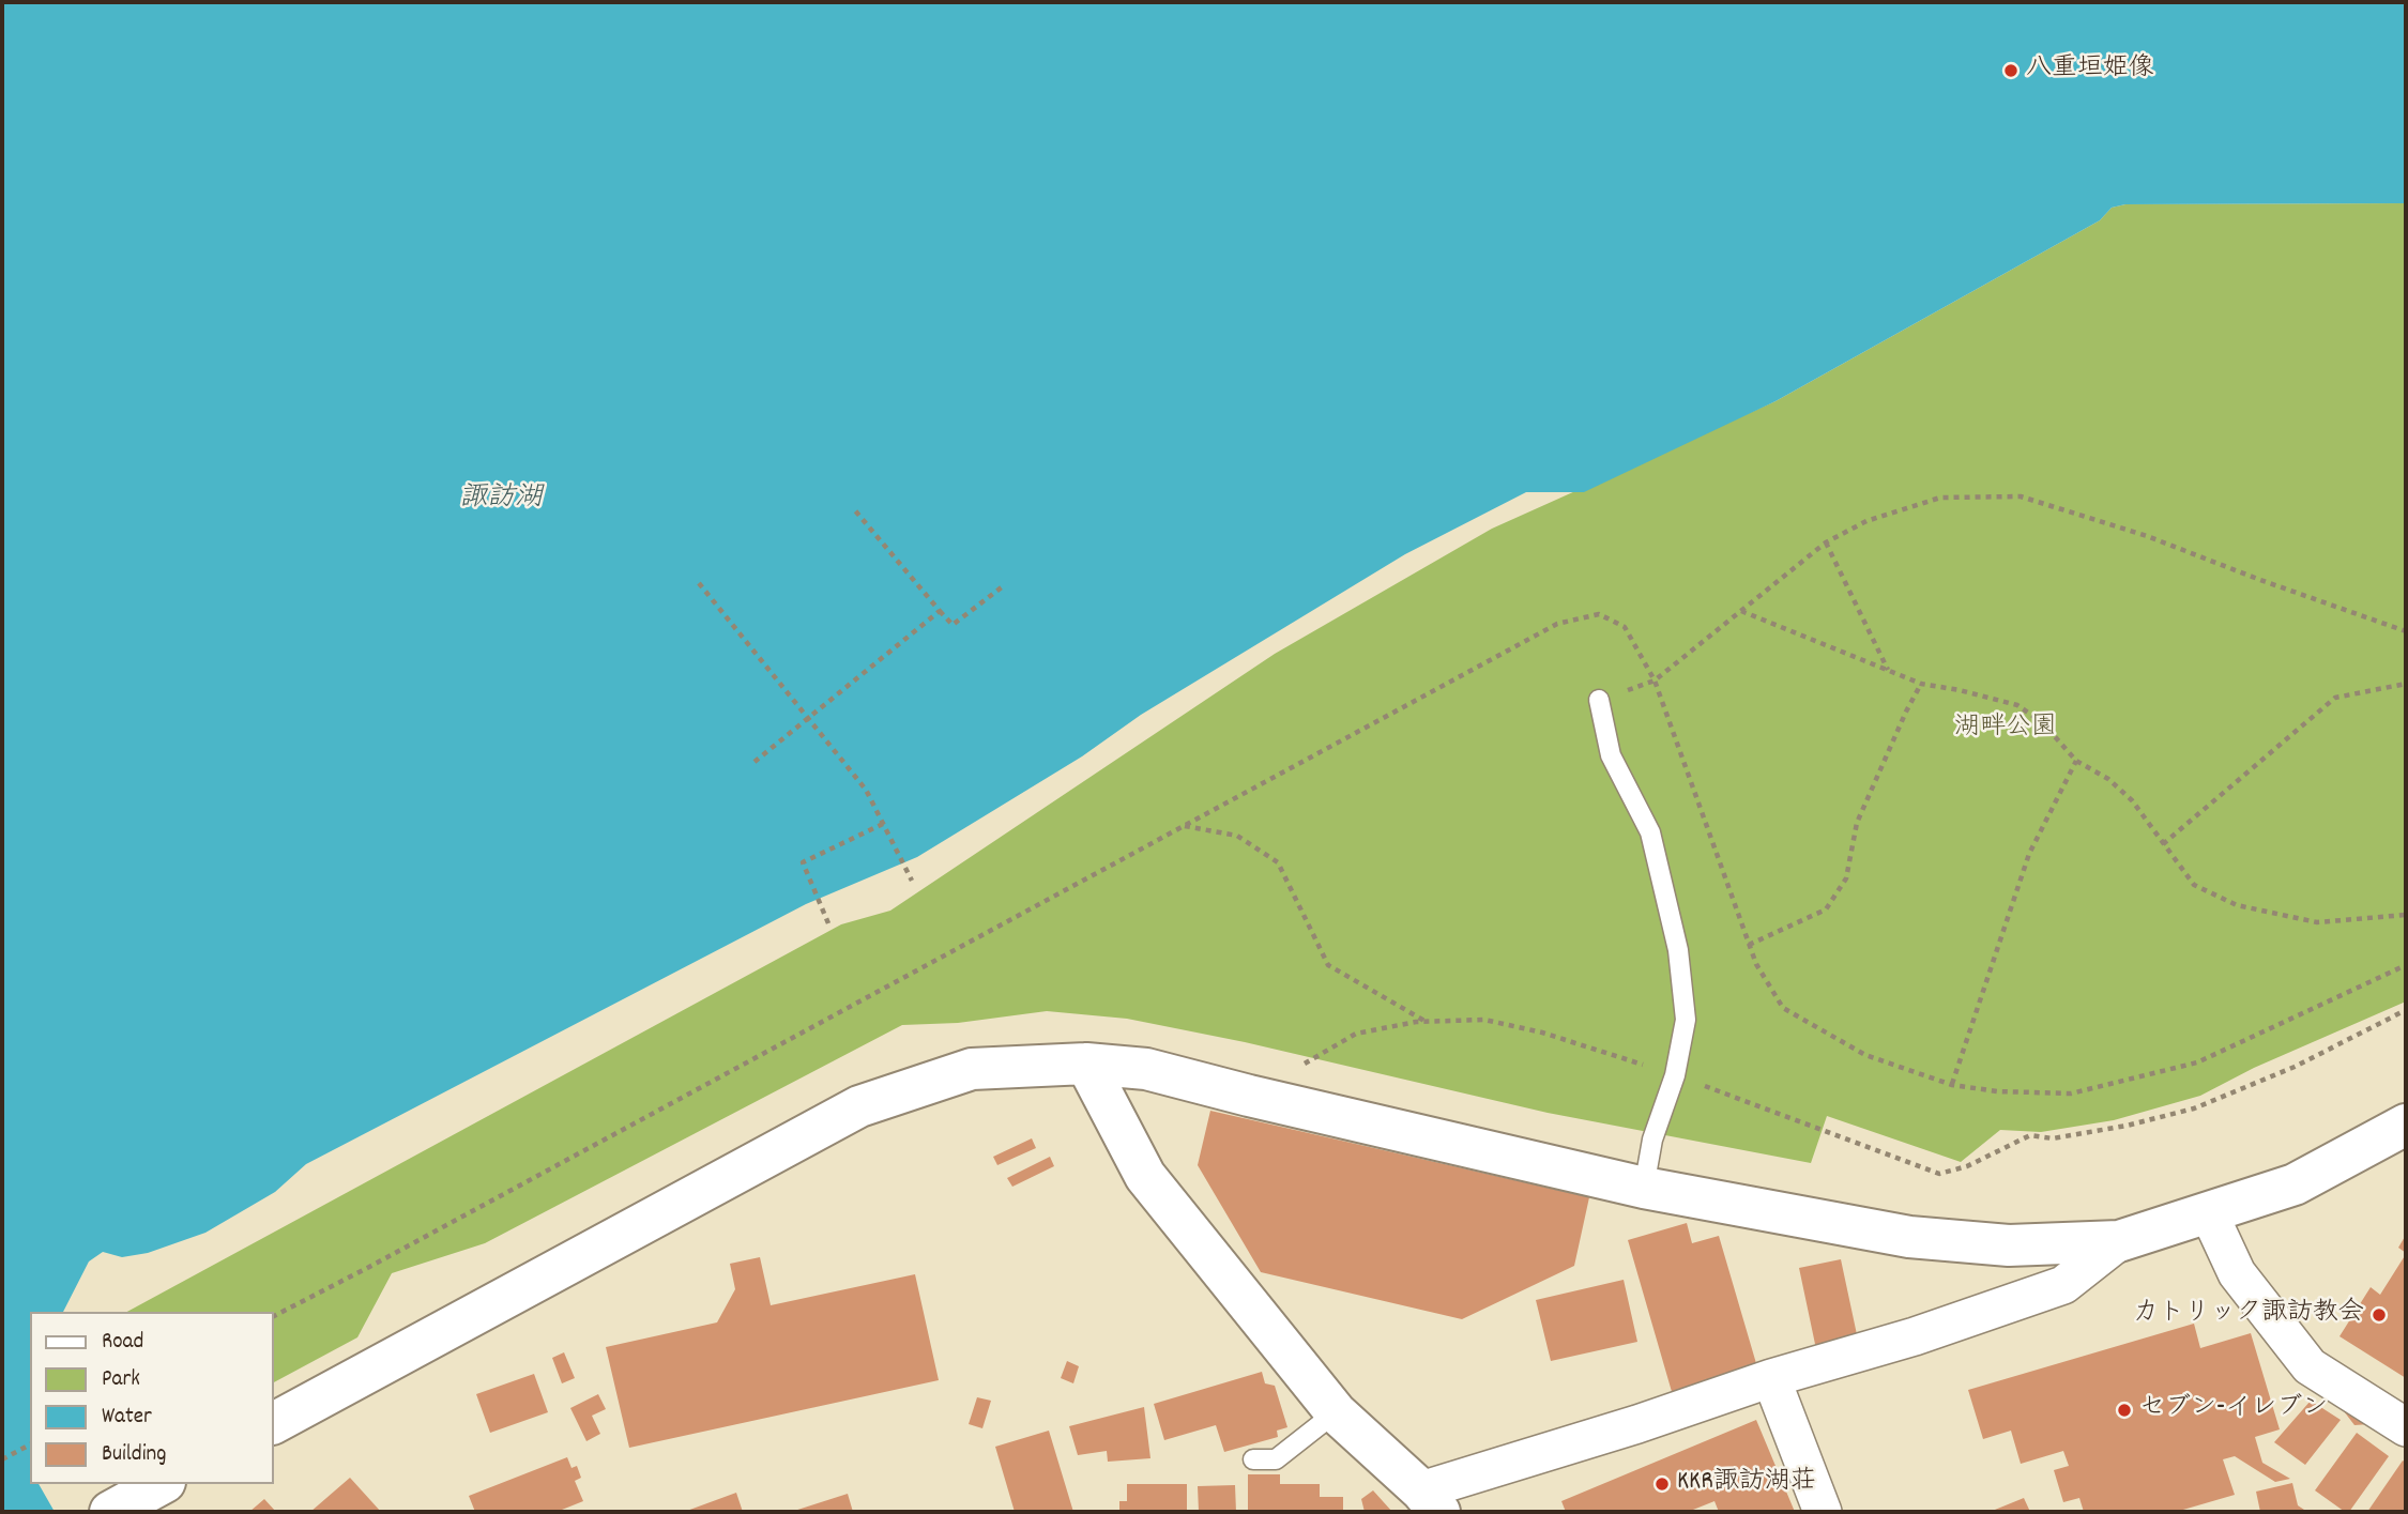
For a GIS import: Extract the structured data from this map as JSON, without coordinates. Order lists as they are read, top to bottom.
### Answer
{
  "water": ["諏訪湖"],
  "parks": ["湖畔公園"],
  "places": [
    "八重垣姫像",
    "カトリック諏訪教会",
    "セブン-イレブン",
    "KKR諏訪湖荘"
  ],
  "legend": [
    "Road",
    "Park",
    "Water",
    "Building"
  ]
}
